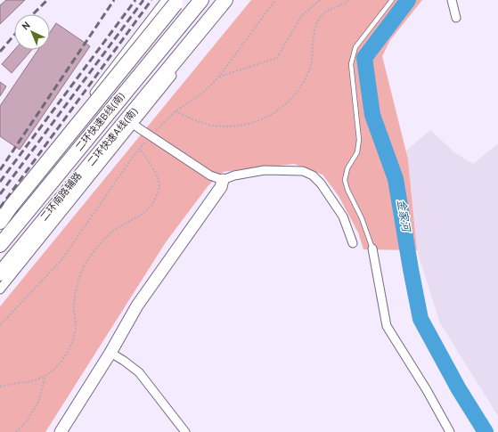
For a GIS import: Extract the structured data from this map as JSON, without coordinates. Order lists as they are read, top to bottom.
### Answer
{
  "streets": {
    "highway": ["二环快速B线(南)", "二环快速A线(南)"],
    "street": ["二环南路辅路"]
  },
  "water": ["金家河"],
  "north": "top left"
}
